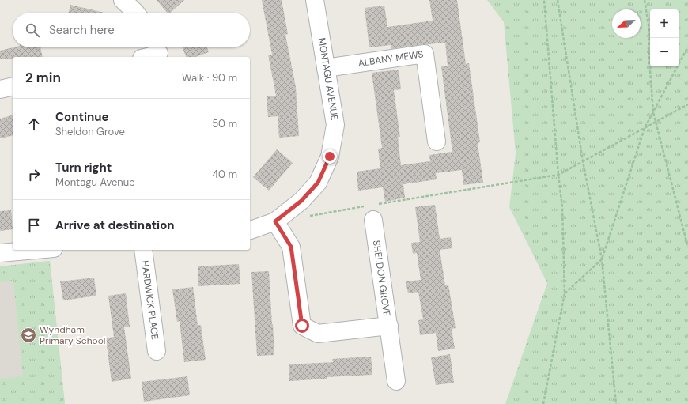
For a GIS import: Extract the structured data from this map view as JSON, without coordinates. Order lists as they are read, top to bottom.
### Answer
{
  "streets": {
    "street": [
      "ALBANY MEWS",
      "MONTAGU AVENUE",
      "SHELDON GROVE",
      "HARDWICK PLACE"
    ]
  },
  "crossings": [
    ["ALBANY MEWS", "MONTAGU AVENUE"],
    ["MONTAGU AVENUE", "SHELDON GROVE"]
  ],
  "places": {
    "school or university": ["Wyndham Primary School"]
  },
  "north": "bottom left",
  "page": {
    "map_buttons": ["+", "−"],
    "search": "Search here",
    "heading": ["2 min", "Walk · 90 m"],
    "list": [
      ["Continue", "Sheldon Grove", "50 m"],
      ["Turn right", "Montagu Avenue", "40 m"],
      "Arrive at destination"
    ]
  }
}
